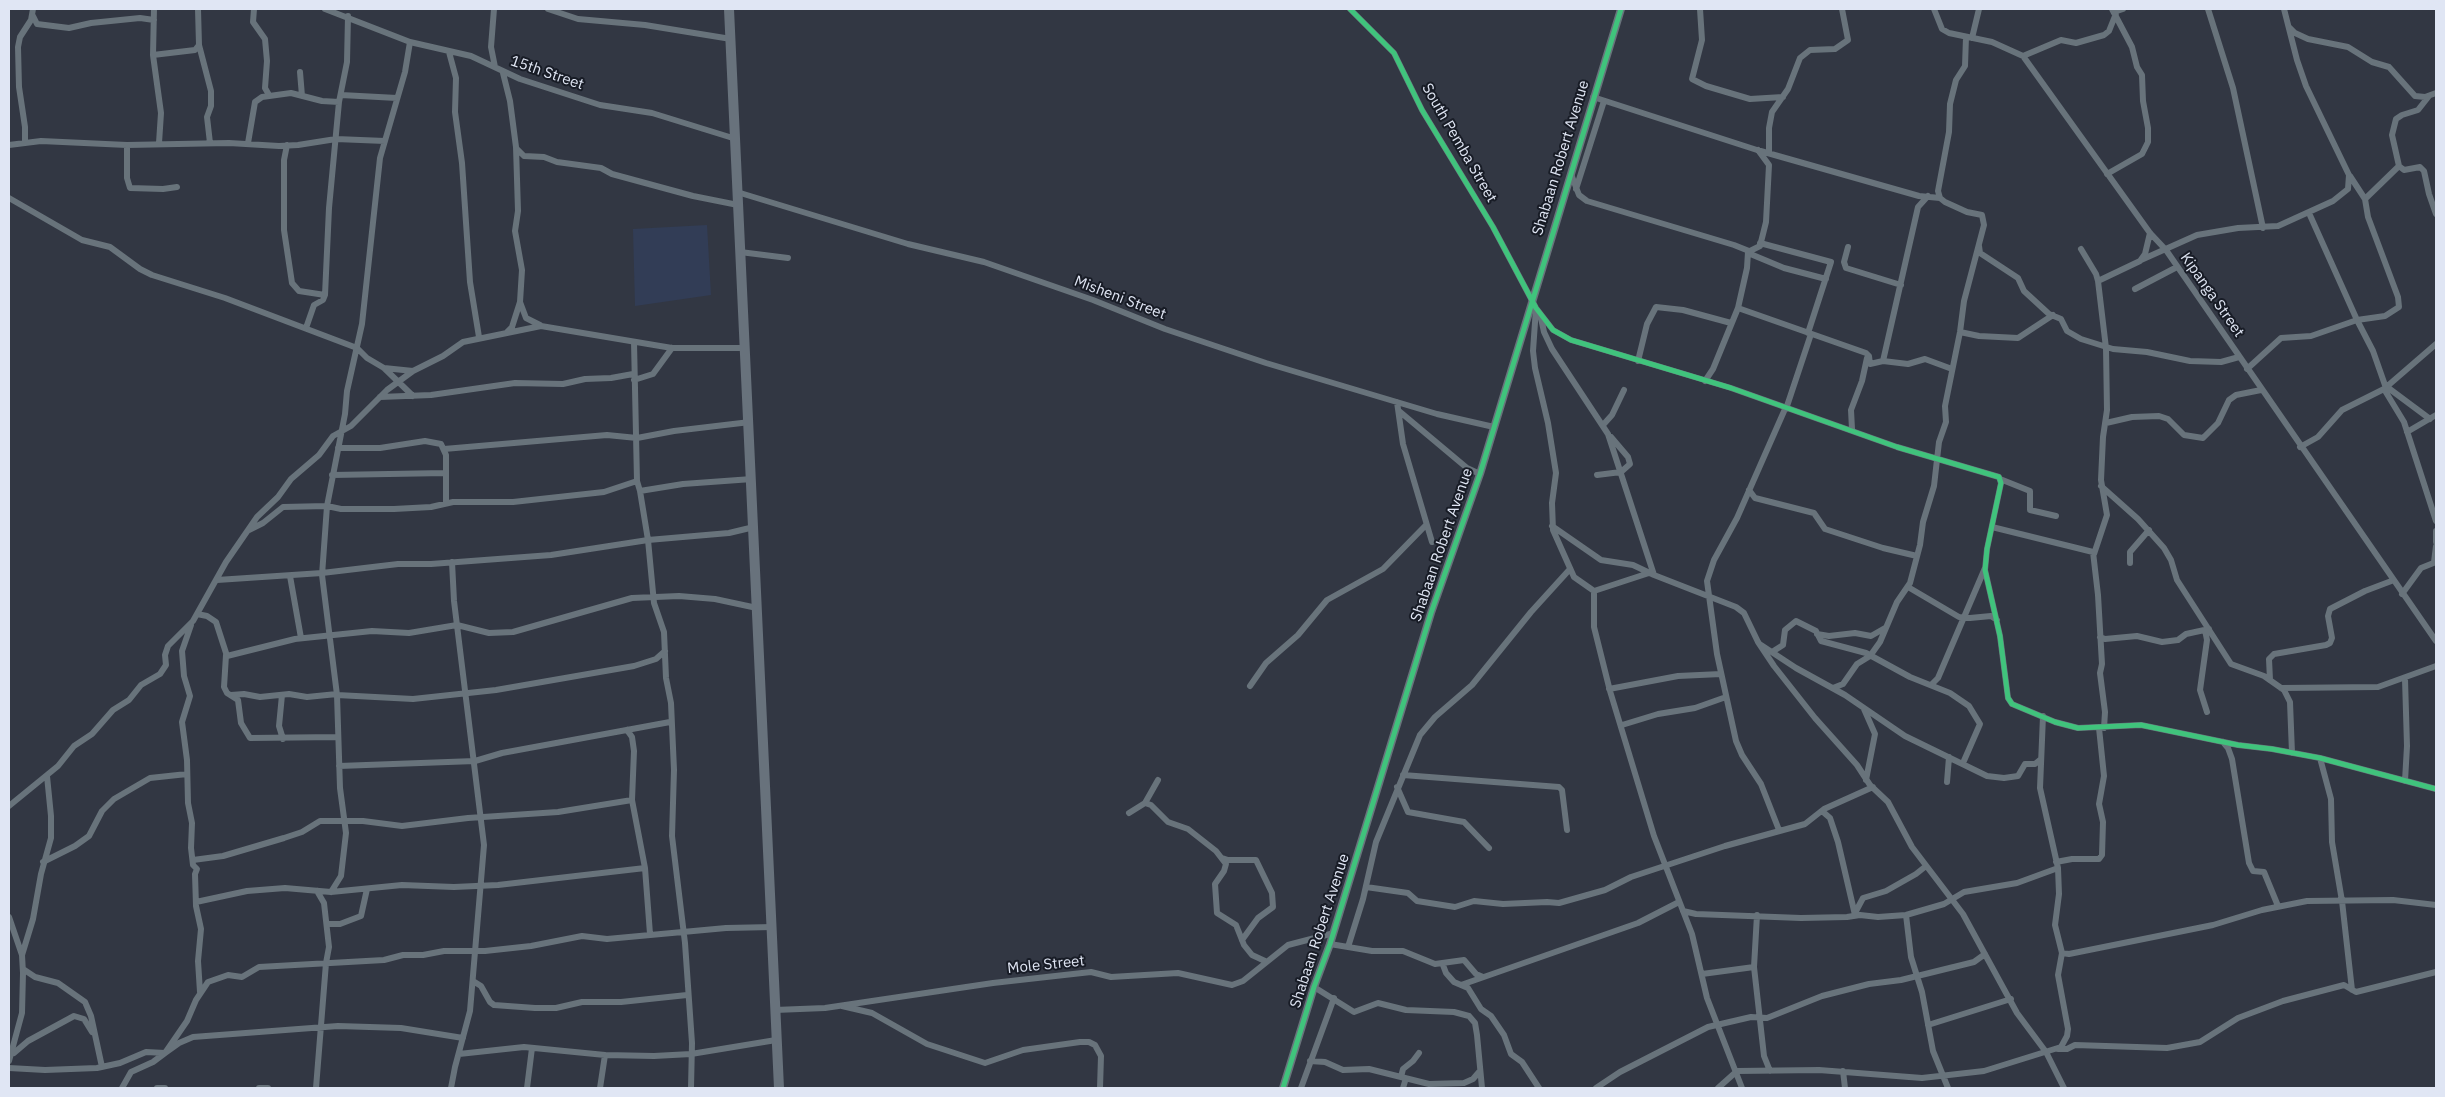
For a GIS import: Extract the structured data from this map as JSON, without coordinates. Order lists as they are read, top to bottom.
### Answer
{
  "streets": {
    "street": [
      "15th Street",
      "South Pemba Street",
      "Shabaan Robert Avenue",
      "Kipanga Street",
      "Misheni Street",
      "Mole Street"
    ]
  },
  "crossings": [
    ["South Pemba Street", "Shabaan Robert Avenue"],
    ["Shabaan Robert Avenue", "Misheni Street"],
    ["Shabaan Robert Avenue", "Mole Street"]
  ]
}
